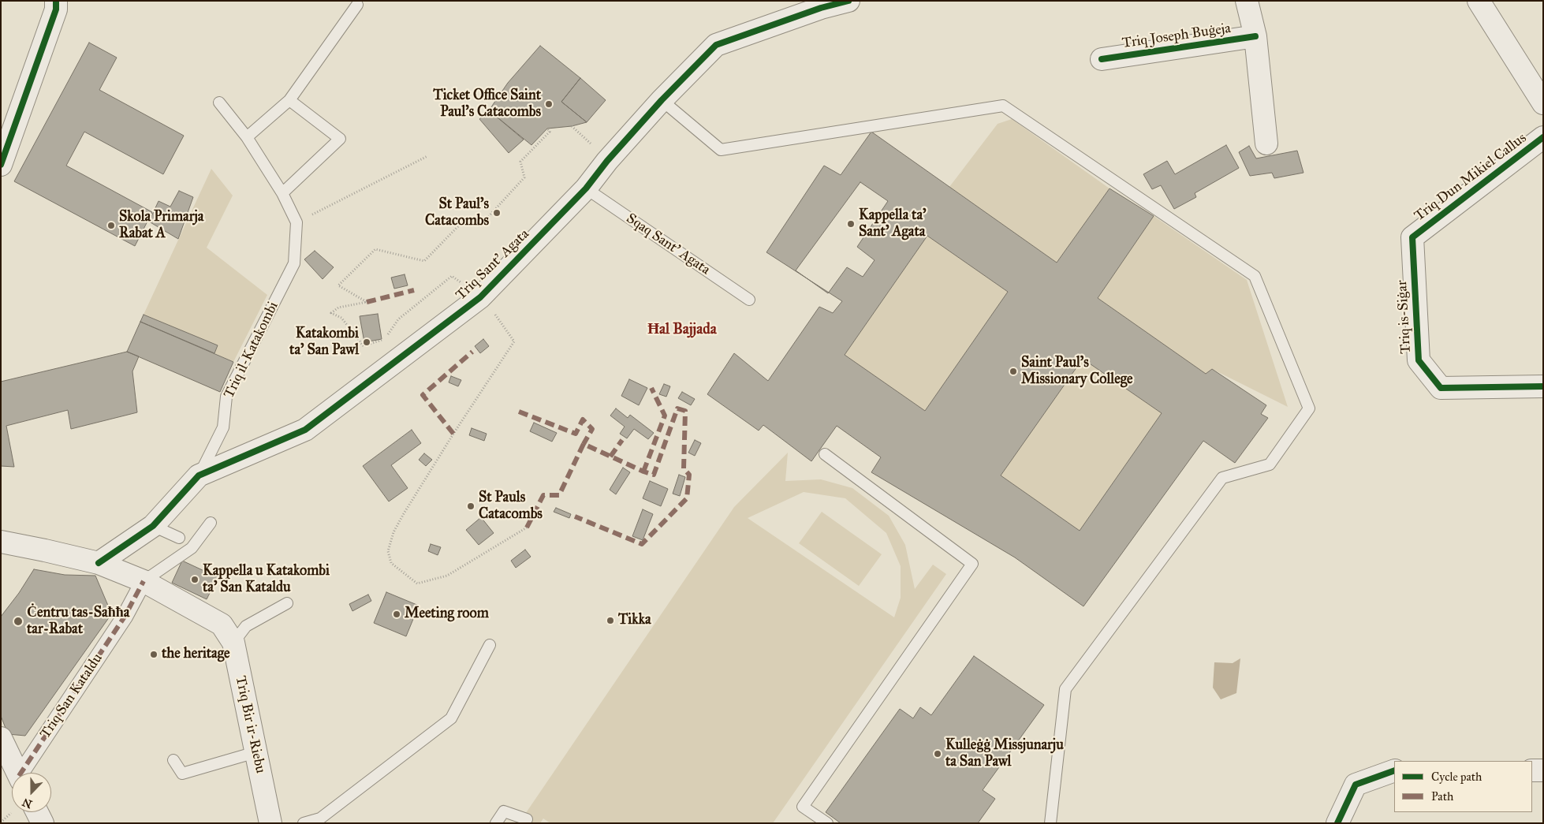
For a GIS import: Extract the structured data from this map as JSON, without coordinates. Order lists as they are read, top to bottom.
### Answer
{
  "streets": {
    "street": [
      "Triq Joseph Buġeja",
      "Triq Dun Mikiel Callus",
      "Triq Sant' Agata",
      "Triq is-Siġar",
      "Triq San Kataldu",
      "Triq Bir ir-Riebu"
    ],
    "lane": ["Sqaq Sant' Agata", "Triq il-Katakombi"]
  },
  "crossings": [
    ["Triq Dun Mikiel Callus", "Triq is-Siġar"],
    ["Sqaq Sant' Agata", "Triq Sant' Agata"],
    ["Triq Sant' Agata", "Triq il-Katakombi"],
    ["Triq San Kataldu", "Triq Bir ir-Riebu"]
  ],
  "districts": ["Ħal Bajjada"],
  "places": [
    "Ticket Office Saint Paul's Catacombs",
    "St Paul's Catacombs",
    "Kappella ta' Sant' Agata",
    "Skola Primarja Rabat A",
    "Katakombi ta' San Pawl",
    "Saint Paul's Missionary College",
    "St Pauls Catacombs",
    "Kappella u Katakombi ta' San Kataldu",
    "Meeting room",
    "Tikka",
    "Ċentru tas-Saħħa tar-Rabat",
    "the heritage",
    "Kulleġġ Missjunarju ta San Pawl"
  ],
  "legend": ["Cycle path", "Path"],
  "north": "bottom"
}
